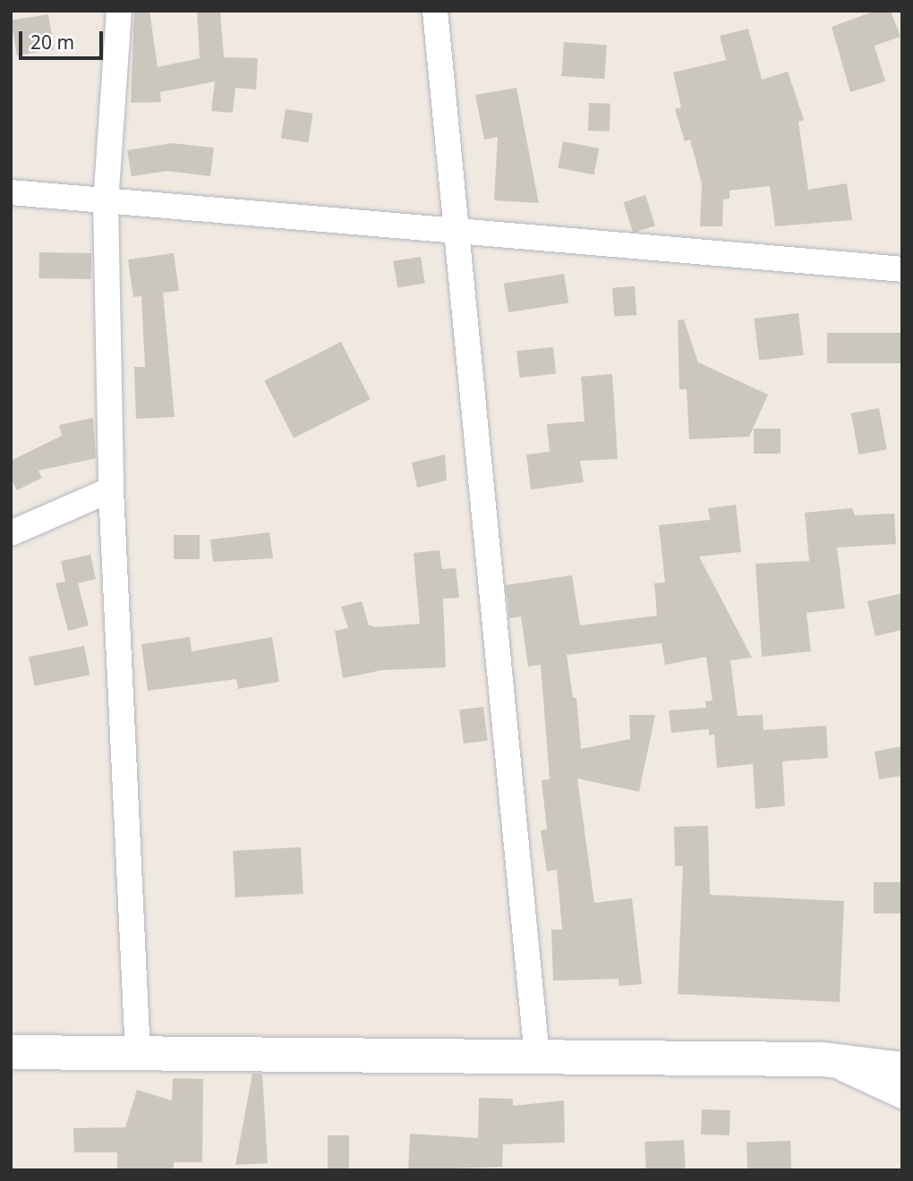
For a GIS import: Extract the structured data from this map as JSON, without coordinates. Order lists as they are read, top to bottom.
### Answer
{
  "scale_bar": "20 m"
}
